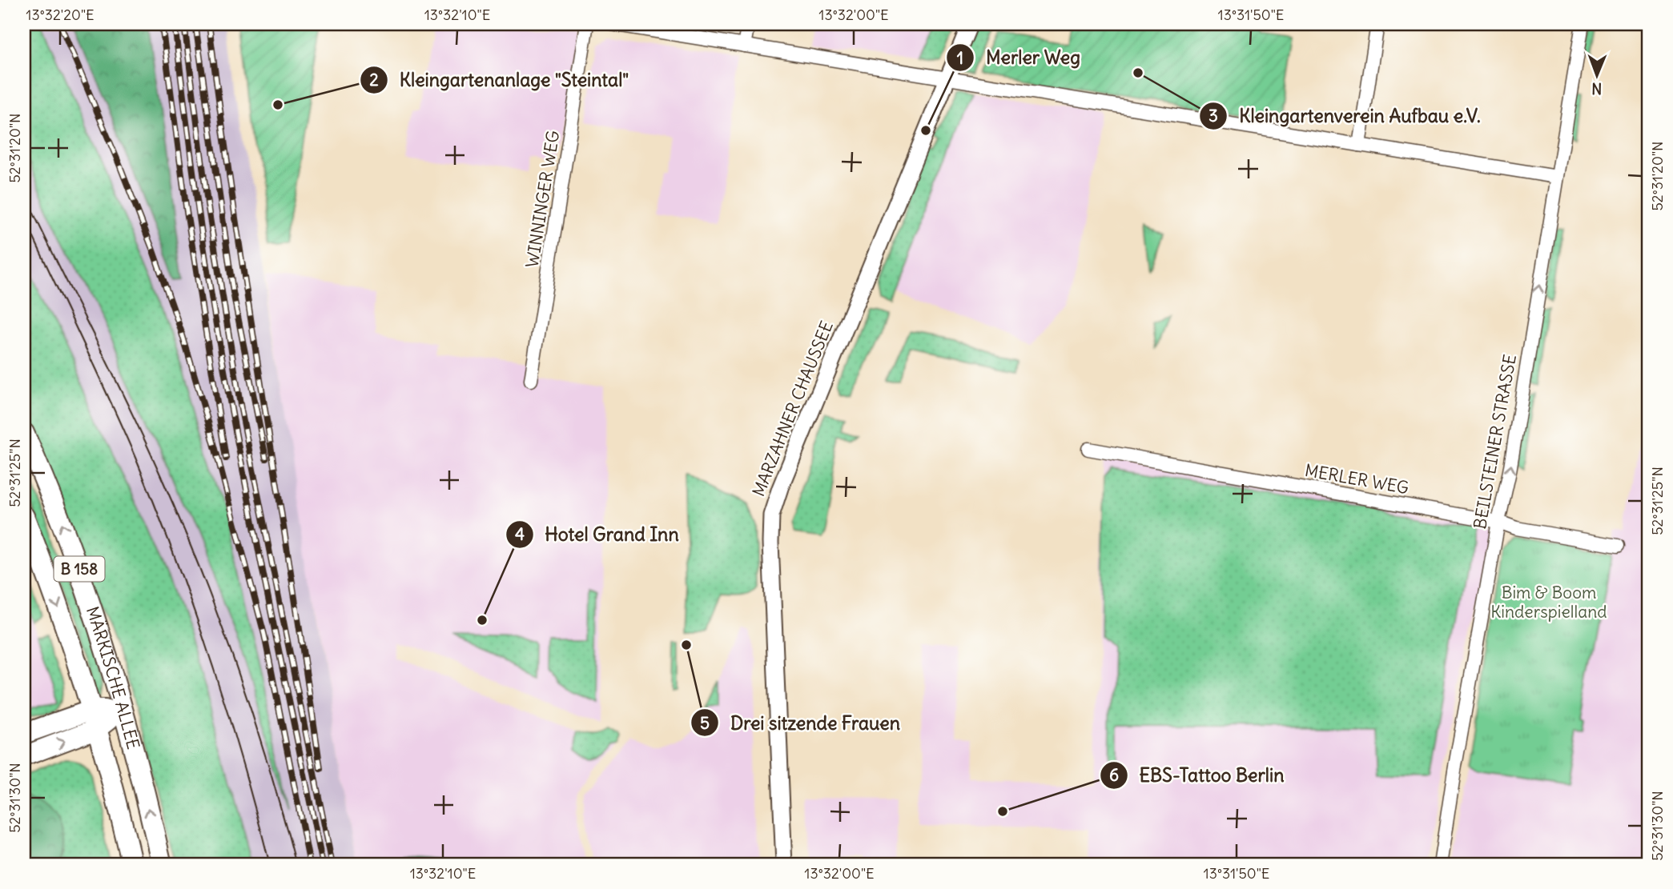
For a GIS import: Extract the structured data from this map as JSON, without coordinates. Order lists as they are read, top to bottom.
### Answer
{
  "streets": {
    "main road": ["B 158", "MÄRKISCHE ALLEE"],
    "street": [
      "WINNINGER WEG",
      "MARZAHNER CHAUSSEE",
      "BEILSTEINER STRASSE",
      "MERLER WEG"
    ]
  },
  "crossings": [
    ["BEILSTEINER STRASSE", "MERLER WEG"]
  ],
  "one_way": ["BEILSTEINER STRASSE"],
  "parks": ["Bim & Boom Kinderspielland"],
  "places": [
    "Kleingartenverein Aufbau e.V.",
    "Kleingartenanlage \"Steintal\"",
    "Merler Weg",
    "Hotel Grand Inn",
    "Drei sitzende Frauen",
    "EBS-Tattoo Berlin"
  ],
  "north": "bottom",
  "coordinates": [
    "13°32'20\"E",
    "13°32'10\"E",
    "13°32'00\"E",
    "13°31'50\"E",
    "52°31'20\"N",
    "52°31'25\"N",
    "52°31'30\"N"
  ]
}
